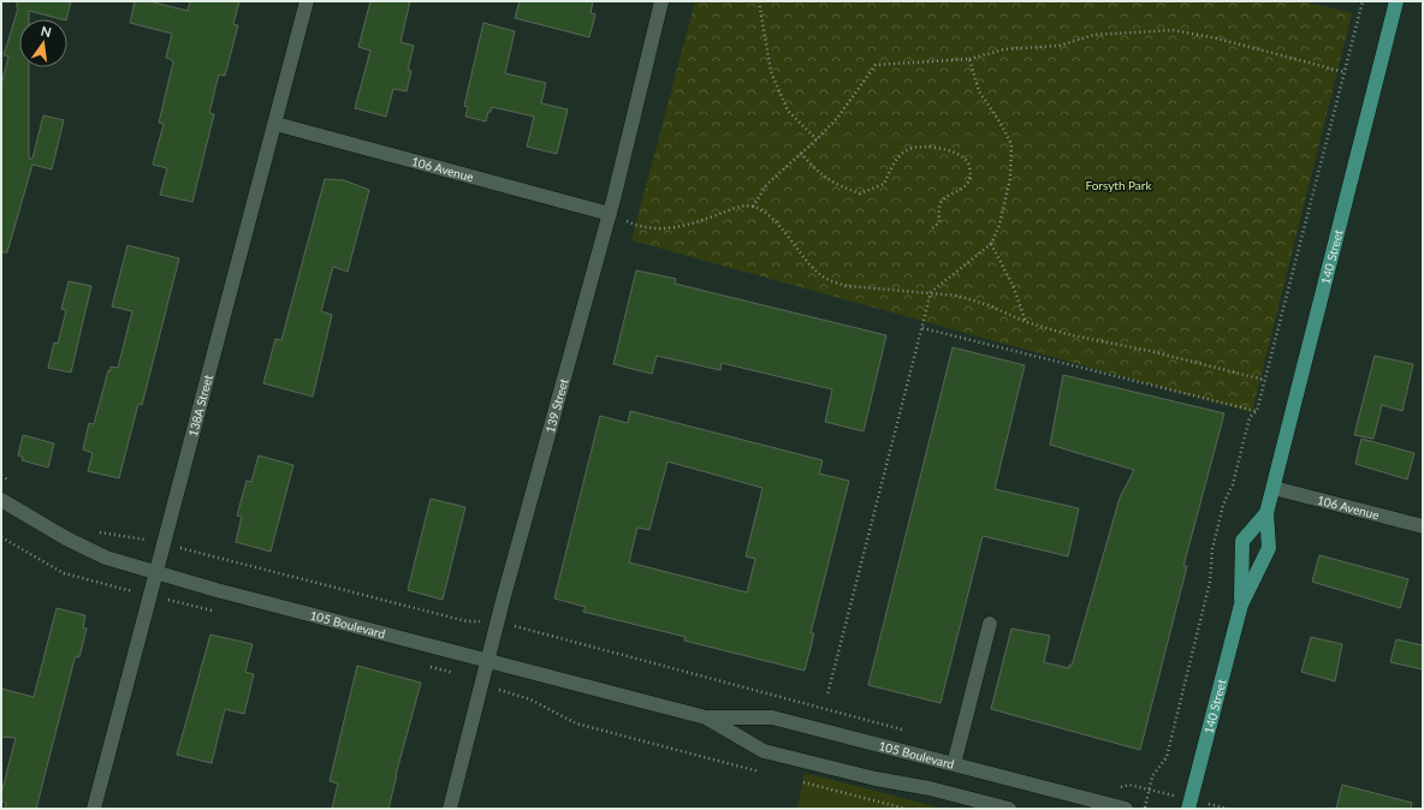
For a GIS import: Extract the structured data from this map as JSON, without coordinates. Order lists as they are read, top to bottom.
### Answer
{
  "streets": {
    "main road": ["140 Street"],
    "street": [
      "106 Avenue",
      "138A Street",
      "139 Street",
      "105 Boulevard"
    ]
  },
  "crossings": [
    ["106 Avenue", "140 Street"],
    ["106 Avenue", "138A Street"],
    ["106 Avenue", "139 Street"],
    ["138A Street", "105 Boulevard"],
    ["139 Street", "105 Boulevard"]
  ],
  "parks": ["Forsyth Park"],
  "north": "top"
}
